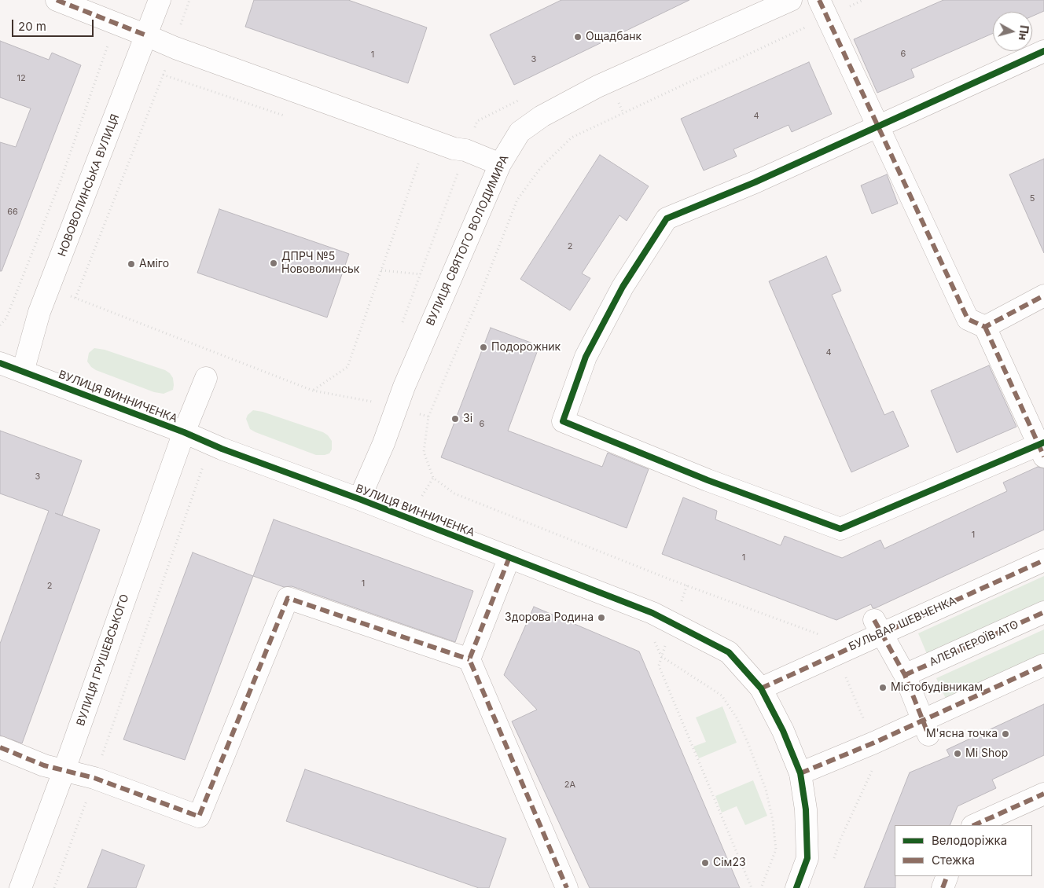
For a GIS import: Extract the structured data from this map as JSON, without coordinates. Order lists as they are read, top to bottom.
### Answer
{
  "streets": {
    "street": [
      "НОВОВОЛИНСЬКА ВУЛИЦЯ",
      "ВУЛИЦЯ СВЯТОГО ВОЛОДИМИРА",
      "ВУЛИЦЯ ВИННИЧЕНКА",
      "БУЛЬВАР ШЕВЧЕНКА",
      "АЛЕЯ ГЕРОЇВ АТО",
      "ВУЛИЦЯ ГРУШЕВСЬКОГО"
    ]
  },
  "crossings": [
    ["НОВОВОЛИНСЬКА ВУЛИЦЯ", "ВУЛИЦЯ ВИННИЧЕНКА"],
    ["ВУЛИЦЯ СВЯТОГО ВОЛОДИМИРА", "ВУЛИЦЯ ВИННИЧЕНКА"],
    ["ВУЛИЦЯ ВИННИЧЕНКА", "БУЛЬВАР ШЕВЧЕНКА"],
    ["ВУЛИЦЯ ВИННИЧЕНКА", "ВУЛИЦЯ ГРУШЕВСЬКОГО"]
  ],
  "places": [
    "Ощадбанк",
    "ДПРЧ №5 Нововолинськ",
    "Аміго",
    "Подорожник",
    "3і",
    "Здорова Родина",
    "Містобудівникам",
    "М'ясна точка",
    "Mi Shop",
    "Сім23"
  ],
  "house_numbers": [
    "6",
    "1",
    "3",
    "12",
    "4",
    "5",
    "66",
    "2",
    "4",
    "6",
    "3",
    "1",
    "1",
    "1",
    "2",
    "2А"
  ],
  "legend": ["Велодоріжка", "Стежка"],
  "scale_bar": "20 m",
  "north": "right"
}
